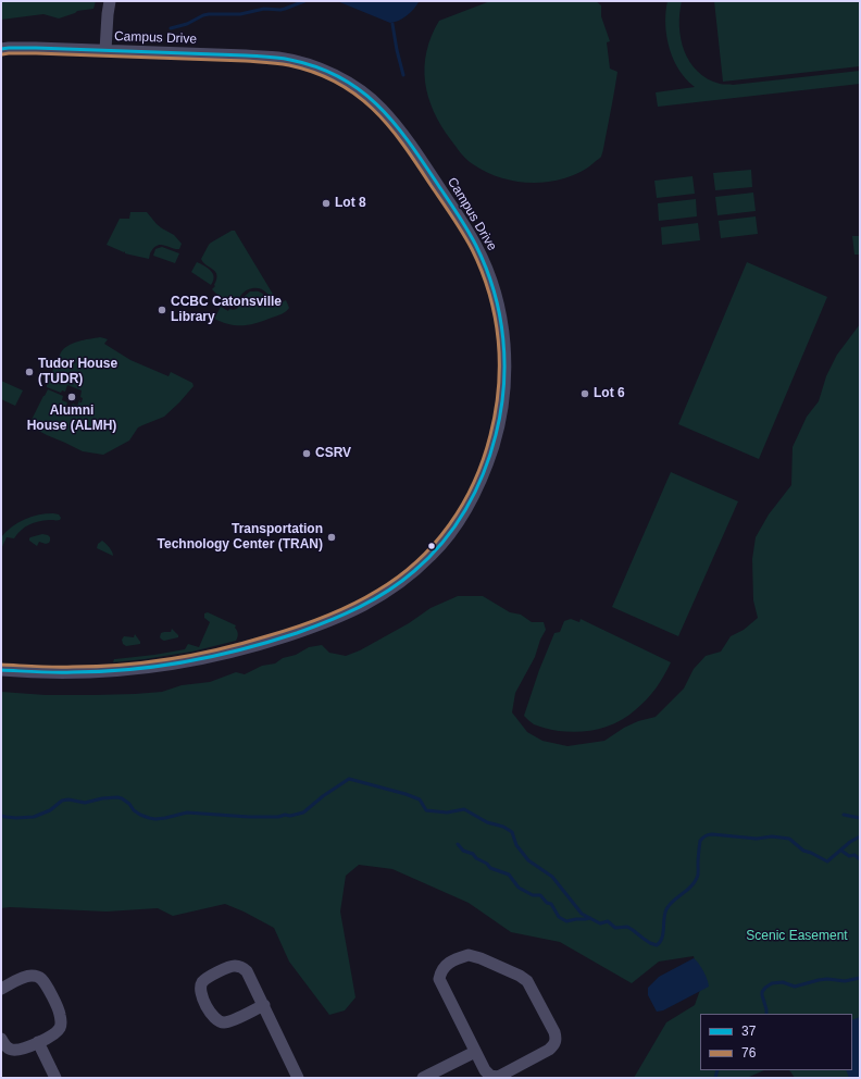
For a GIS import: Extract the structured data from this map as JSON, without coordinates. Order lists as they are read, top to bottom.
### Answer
{
  "streets": {
    "street": ["Campus Drive"]
  },
  "parks": ["Scenic Easement"],
  "places": [
    "Lot 8",
    "CCBC Catonsville Library",
    "Tudor House (TUDR)",
    "Lot 6",
    "Alumni House (ALMH)",
    "CSRV",
    "Transportation Technology Center (TRAN)"
  ],
  "lines": ["transit line 37", "transit line 76"],
  "legend": ["37", "76"]
}
